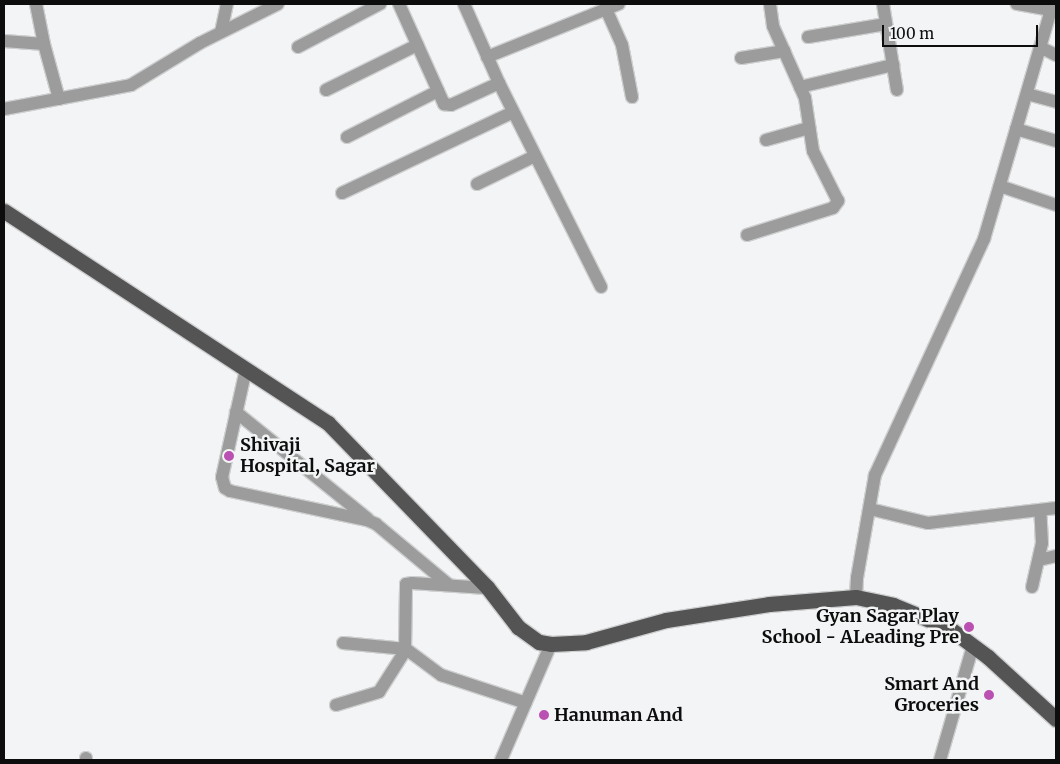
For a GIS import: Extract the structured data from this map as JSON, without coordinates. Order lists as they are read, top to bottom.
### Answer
{
  "places": [
    "Shivaji Hospital, Sagar",
    "Gyan Sagar Play School - ALeading Pre",
    "Smart And Groceries",
    "Hanuman And"
  ],
  "scale_bar": "100 m"
}
